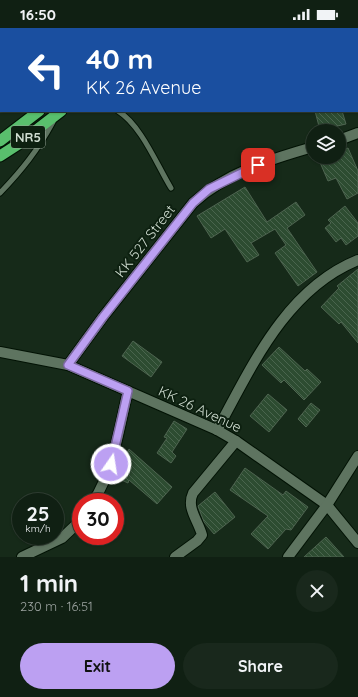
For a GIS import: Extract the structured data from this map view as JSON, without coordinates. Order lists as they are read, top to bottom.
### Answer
{
  "streets": {
    "highway": ["NR5"],
    "street": ["KK 527 Street", "KK 26 Avenue"]
  },
  "crossings": [
    ["KK 527 Street", "KK 26 Avenue"]
  ],
  "page": {
    "status": "16:50",
    "turn": ["40 m", "KK 26 Avenue"],
    "speed": "25 km/h",
    "limit": "30",
    "heading": ["1 min", "230 m · 16:51"],
    "buttons": ["Exit", "Share"]
  }
}
